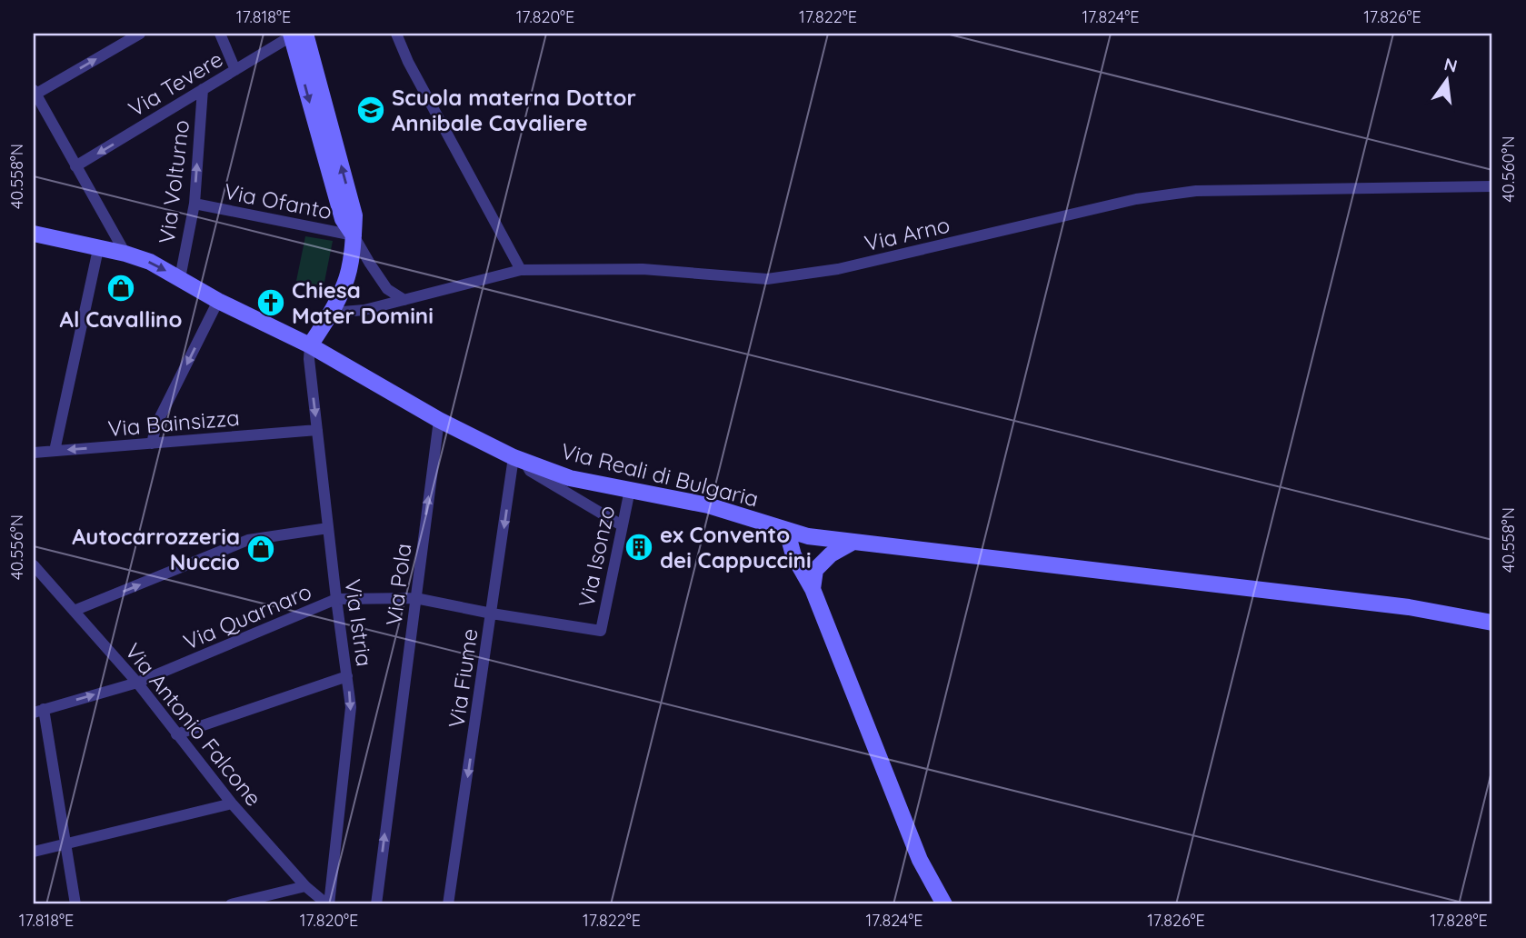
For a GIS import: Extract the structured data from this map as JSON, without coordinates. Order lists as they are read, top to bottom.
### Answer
{
  "streets": {
    "street": [
      "Via Tevere",
      "Via Volturno",
      "Via Ofanto",
      "Via Arno",
      "Via Bainsizza",
      "Via Reali di Bulgaria",
      "Via Isonzo",
      "Via Pola",
      "Via Quarnaro",
      "Via Istria",
      "Via Fiume",
      "Via Antonio Falcone"
    ]
  },
  "crossings": [
    ["Via Tevere", "Via Volturno"],
    ["Via Volturno", "Via Ofanto"],
    ["Via Volturno", "Via Reali di Bulgaria"],
    ["Via Bainsizza", "Via Istria"],
    ["Via Reali di Bulgaria", "Via Isonzo"],
    ["Via Reali di Bulgaria", "Via Pola"],
    ["Via Reali di Bulgaria", "Via Istria"],
    ["Via Reali di Bulgaria", "Via Fiume"],
    ["Via Isonzo", "Via Quarnaro"],
    ["Via Pola", "Via Quarnaro"],
    ["Via Quarnaro", "Via Istria"],
    ["Via Quarnaro", "Via Fiume"],
    ["Via Quarnaro", "Via Antonio Falcone"],
    ["Via Istria", "Via Antonio Falcone"]
  ],
  "one_way": [
    "Via Volturno",
    "Via Pola",
    "Via Istria",
    "Via Fiume"
  ],
  "places": {
    "school or university": ["Scuola materna Dottor Annibale Cavaliere"],
    "shop": ["Al Cavallino", "Autocarrozzeria Nuccio"],
    "church": ["Chiesa Mater Domini"],
    "building": ["ex Convento dei Cappuccini"]
  },
  "north": "top",
  "coordinates": [
    "17.818°E",
    "17.820°E",
    "17.822°E",
    "17.824°E",
    "17.826°E",
    "40.560°N",
    "40.558°N",
    "40.556°N",
    "17.828°E"
  ]
}
